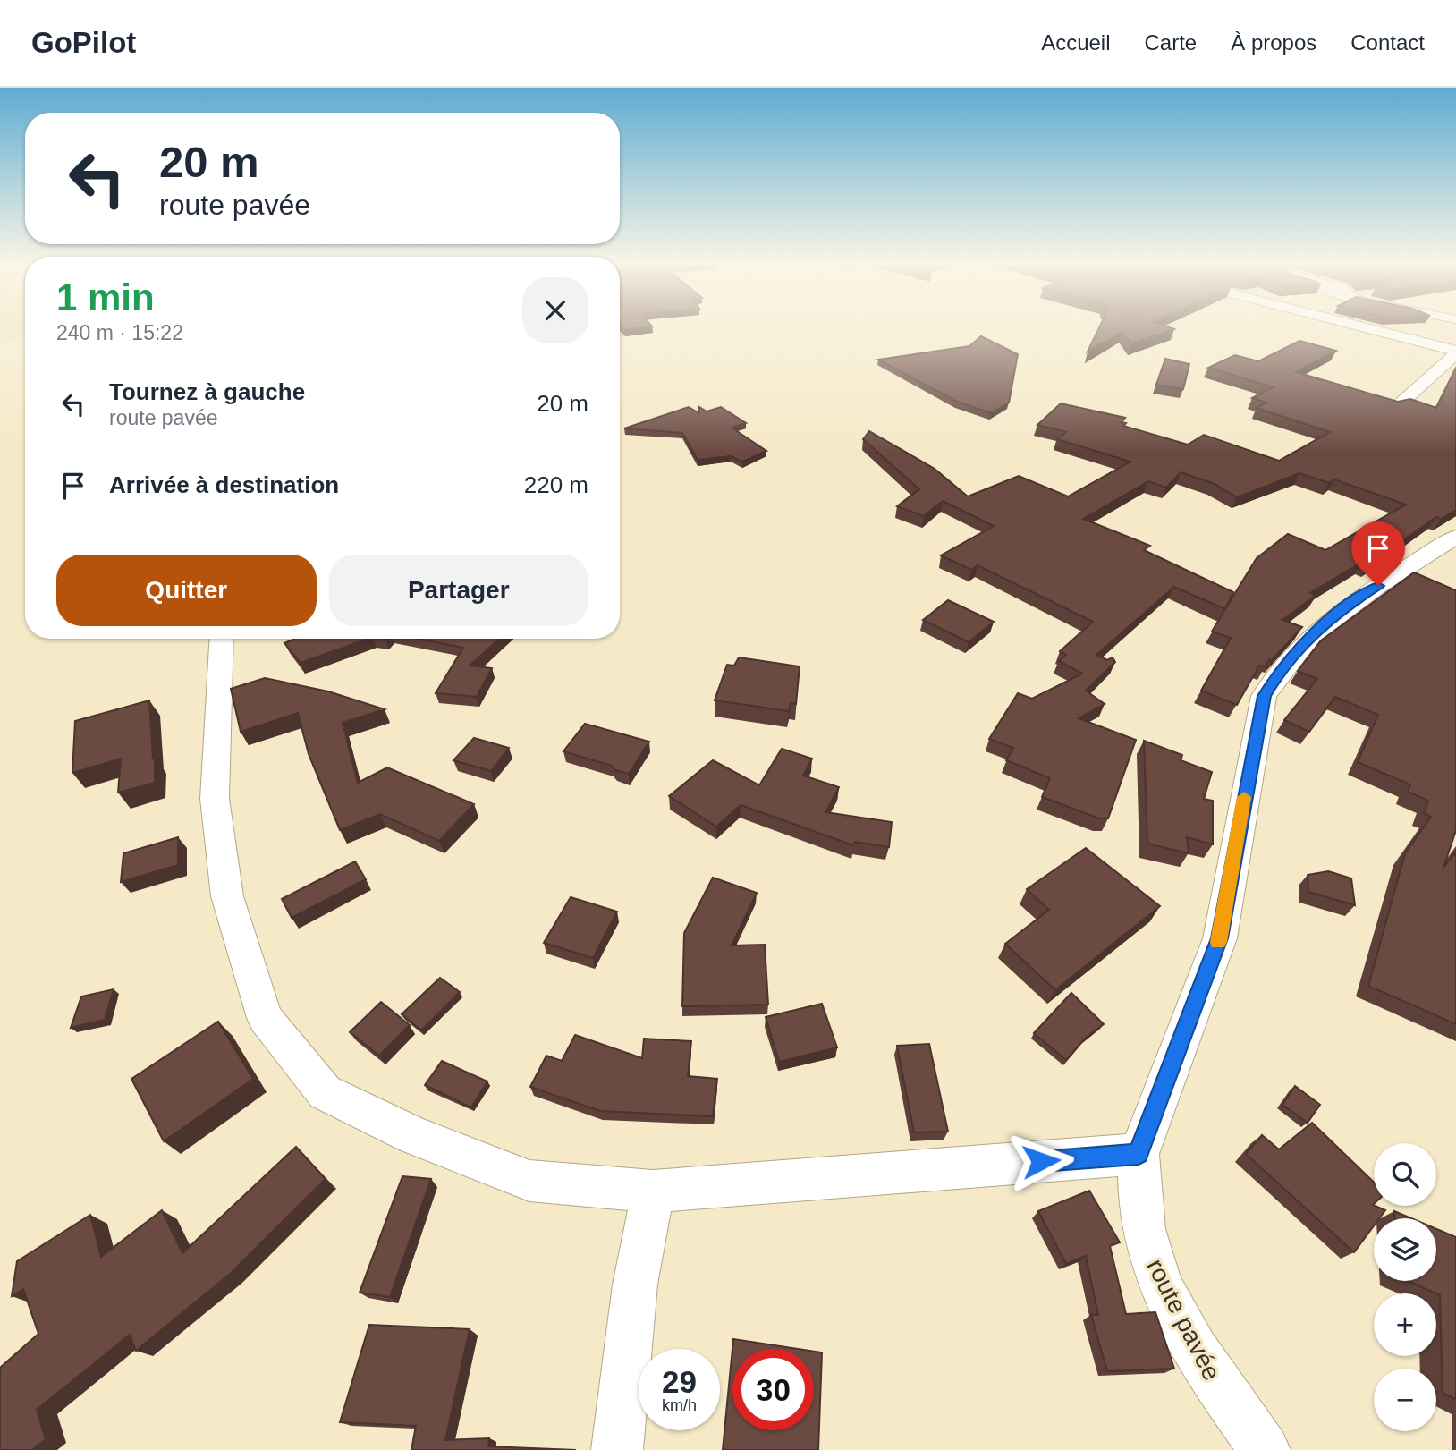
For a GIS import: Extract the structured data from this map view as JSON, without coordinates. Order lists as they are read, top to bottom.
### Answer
{
  "streets": {
    "street": ["route pavée"]
  },
  "page": {
    "header": "GoPilot",
    "nav": [
      "Accueil",
      "Carte",
      "À propos",
      "Contact"
    ],
    "turn": ["20 m", "route pavée"],
    "heading": ["1 min", "240 m · 15:22"],
    "list": [
      {
        "name": "Tournez à gauche",
        "note": "route pavée",
        "value": "20 m"
      },
      {
        "name": "Arrivée à destination",
        "value": "220 m"
      }
    ],
    "buttons": ["Quitter", "Partager"],
    "map_buttons": ["+", "−"],
    "speed": "29 km/h",
    "limit": "30"
  }
}
